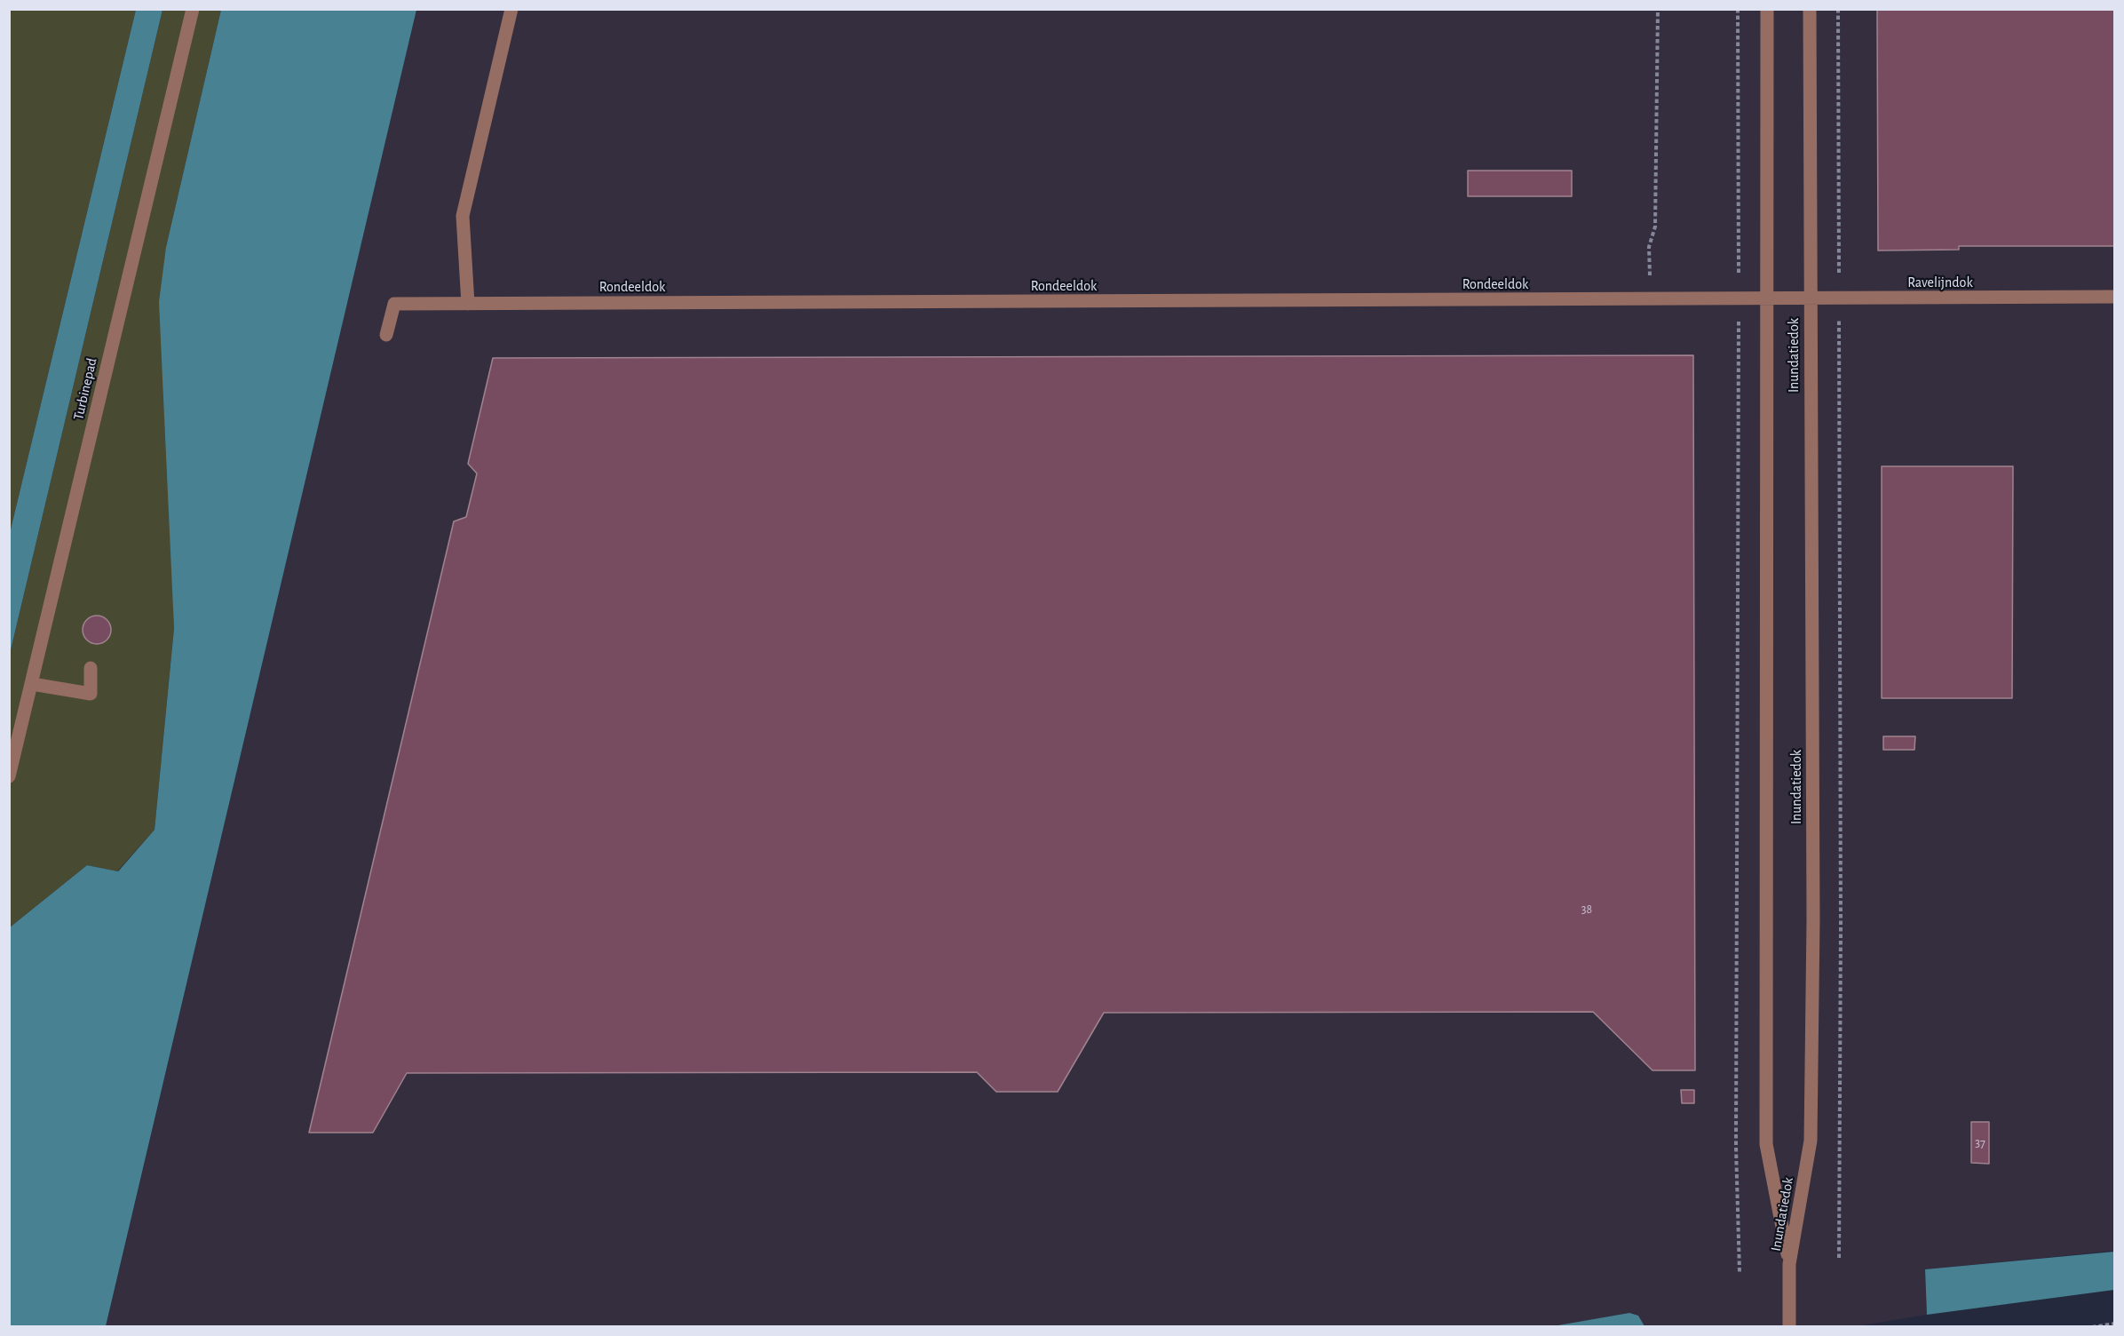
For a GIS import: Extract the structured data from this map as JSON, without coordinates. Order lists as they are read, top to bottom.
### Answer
{
  "streets": {
    "street": [
      "Ravelijndok",
      "Rondeeldok",
      "Inundatiedok",
      "Turbinepad"
    ]
  },
  "crossings": [
    ["Ravelijndok", "Rondeeldok"],
    ["Ravelijndok", "Inundatiedok"],
    ["Rondeeldok", "Inundatiedok"]
  ],
  "house_numbers": ["38", "37"]
}
